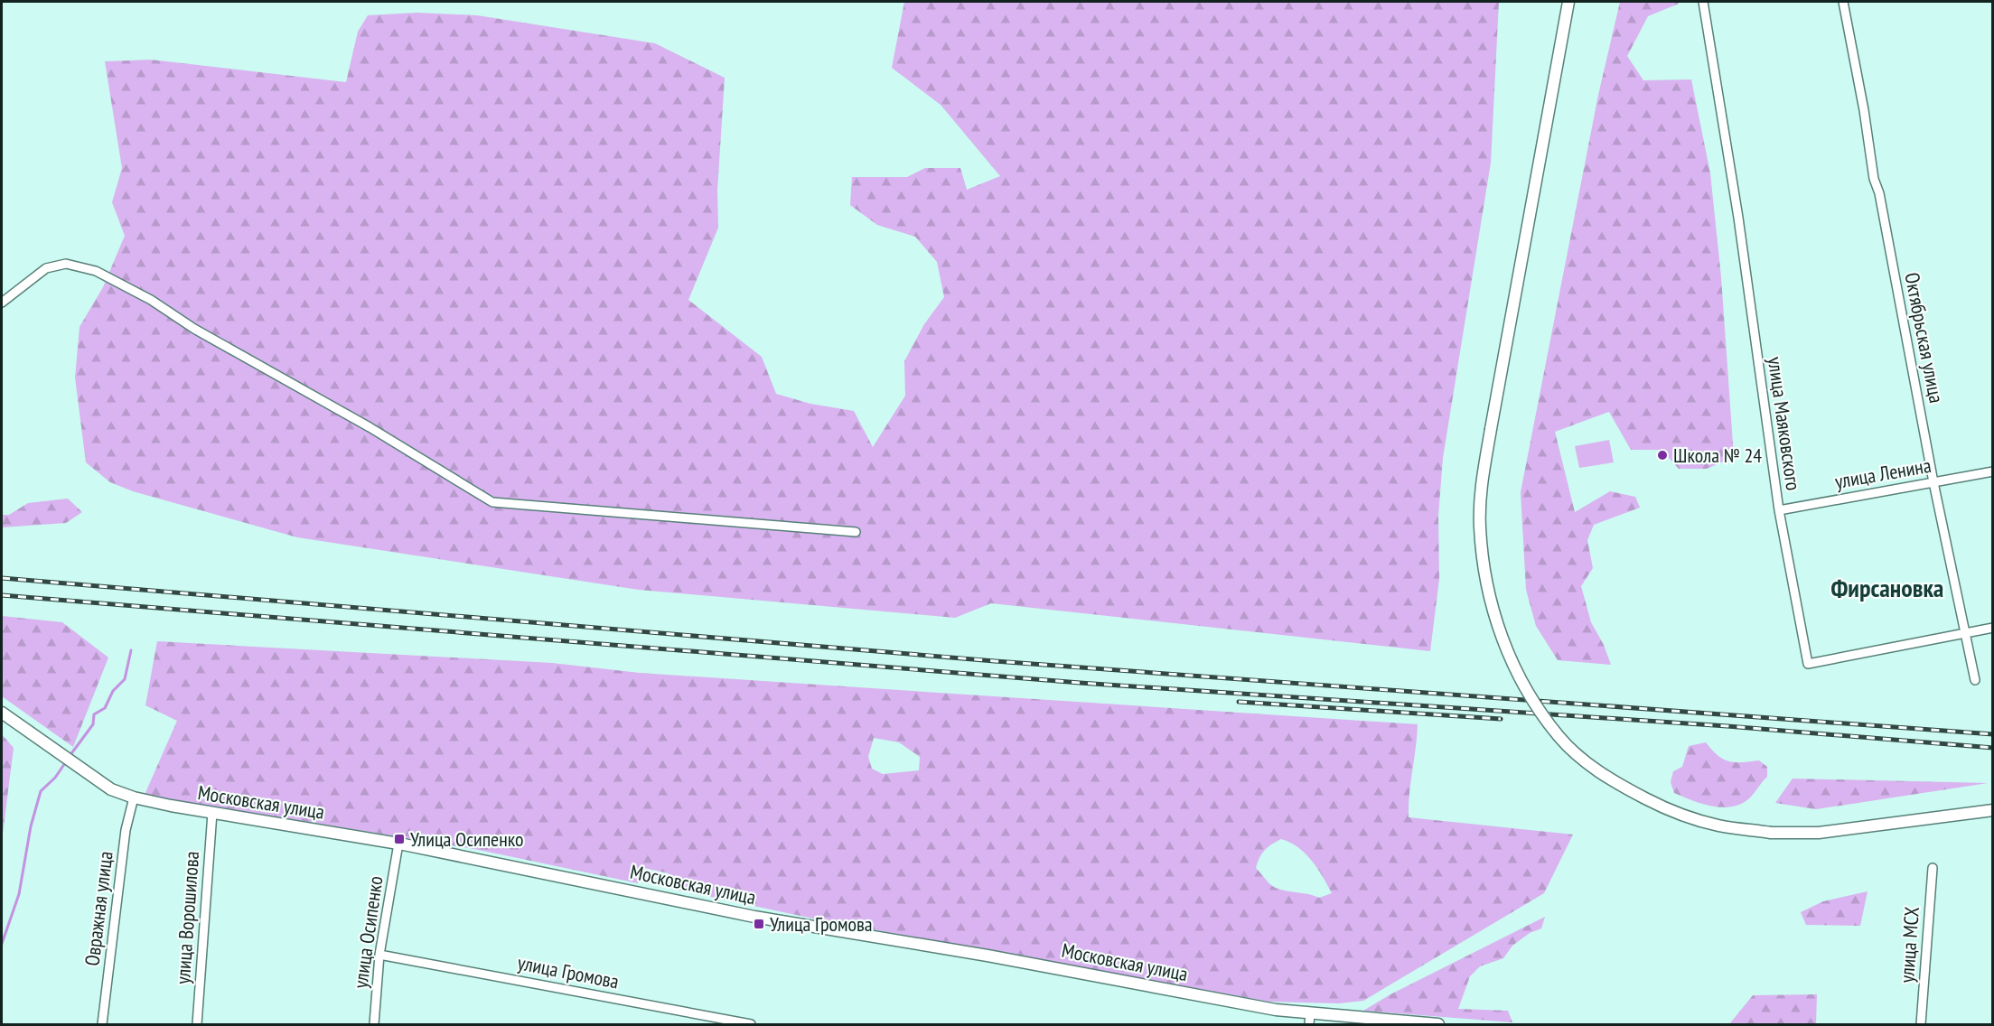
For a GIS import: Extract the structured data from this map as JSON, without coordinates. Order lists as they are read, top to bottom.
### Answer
{
  "streets": {
    "street": [
      "Октябрьская улица",
      "улица Маяковского",
      "улица Ленина",
      "Московская улица",
      "Овражная улица",
      "улица Ворошилова",
      "улица Осипенко",
      "улица МСХ",
      "улица Громова"
    ]
  },
  "crossings": [
    ["Октябрьская улица", "улица Маяковского"],
    ["Октябрьская улица", "улица Ленина"],
    ["улица Маяковского", "улица Ленина"],
    ["Московская улица", "Овражная улица"],
    ["Московская улица", "улица Ворошилова"],
    ["Московская улица", "улица Осипенко"],
    ["улица Осипенко", "улица Громова"]
  ],
  "districts": ["Фирсановка"],
  "places": {
    "other": ["Школа № 24"],
    "transit": ["Улица Осипенко", "Улица Громова"]
  }
}
